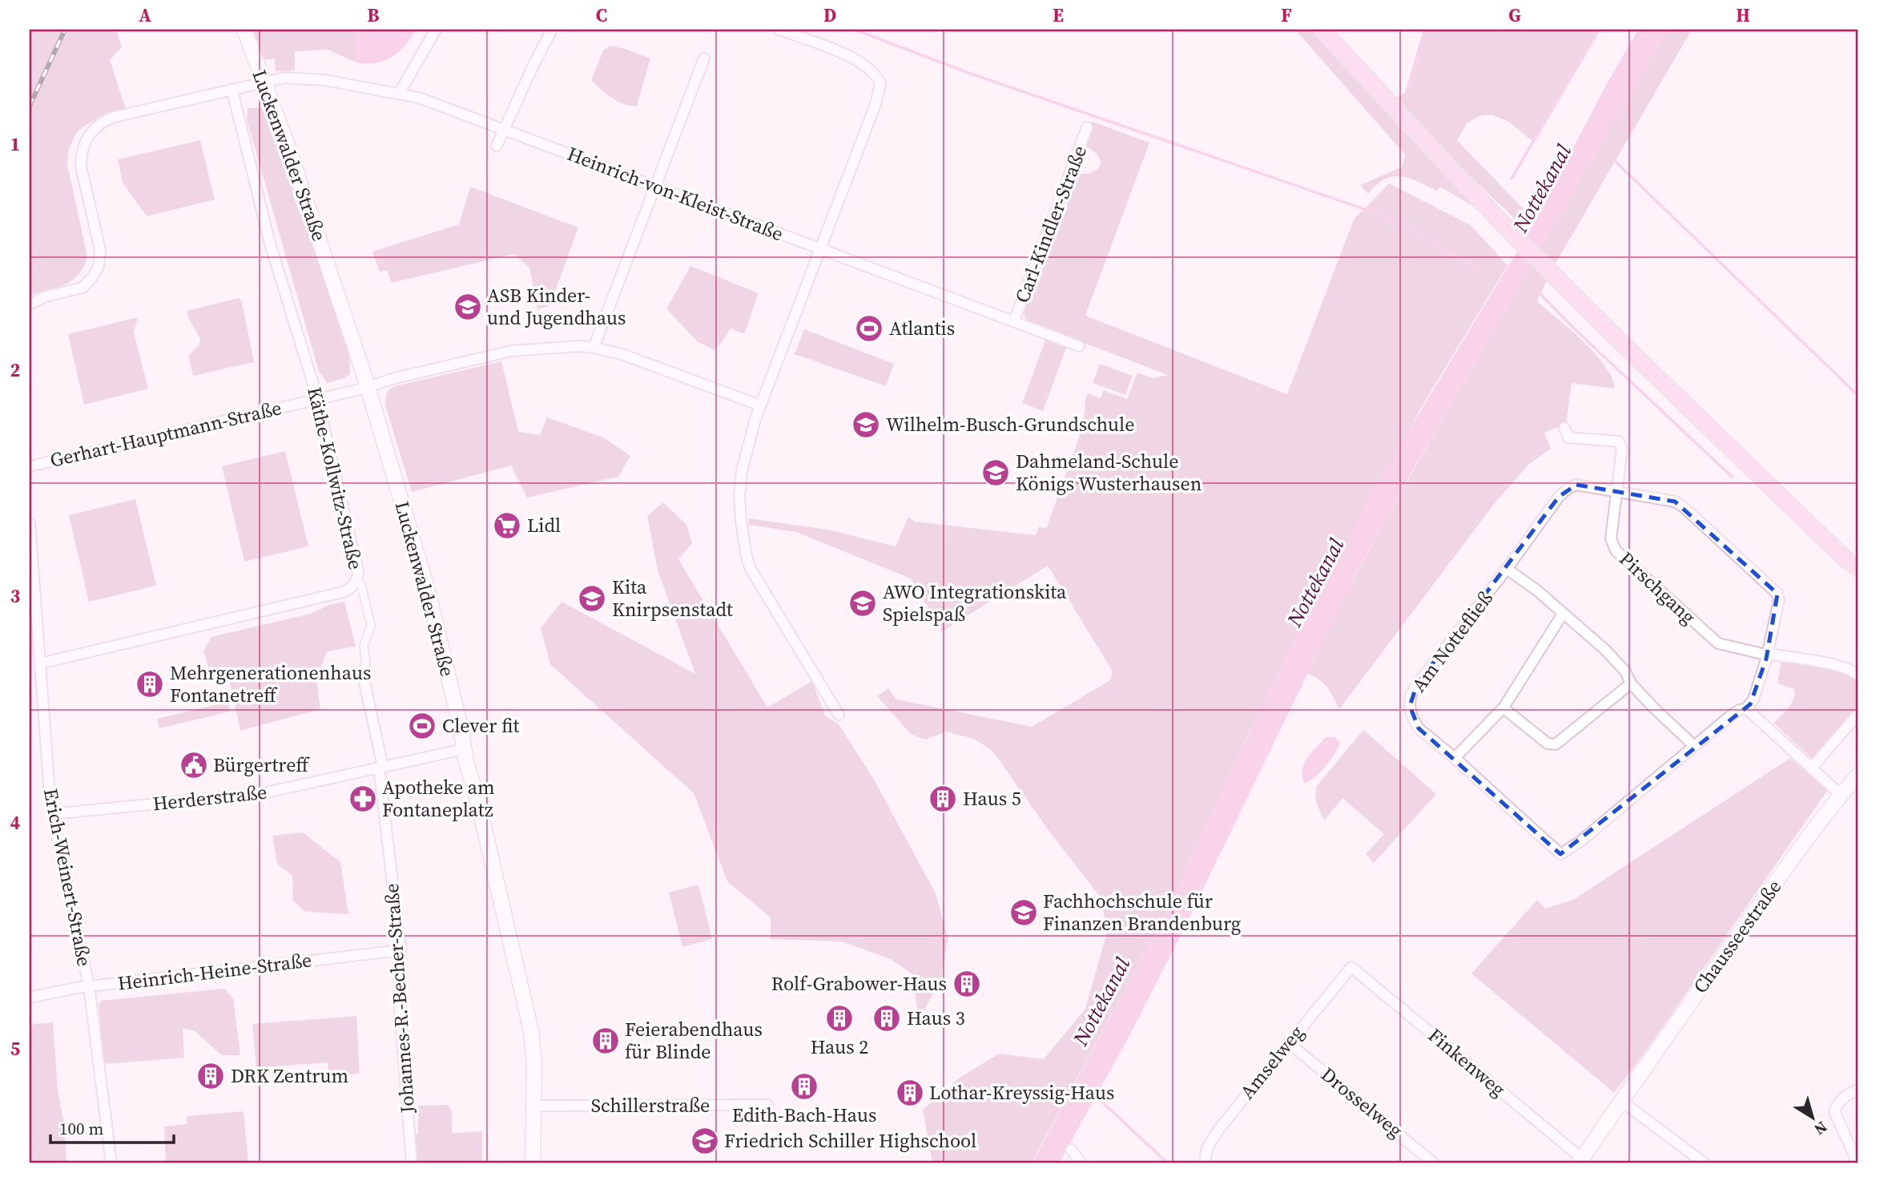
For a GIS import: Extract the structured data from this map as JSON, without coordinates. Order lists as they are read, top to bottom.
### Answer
{
  "streets": {
    "main road": ["Luckenwalder Straße", "Chausseestraße"],
    "street": [
      "Heinrich-von-Kleist-Straße",
      "Carl-Kindler-Straße",
      "Gerhart-Hauptmann-Straße",
      "Käthe-Kollwitz-Straße",
      "Pirschgang",
      "Am Nottefließ",
      "Herderstraße",
      "Erich-Weinert-Straße",
      "Heinrich-Heine-Straße",
      "Johannes-R.-Becher-Straße",
      "Amselweg",
      "Finkenweg",
      "Drosselweg",
      "Schillerstraße"
    ]
  },
  "crossings": [
    ["Luckenwalder Straße", "Heinrich-von-Kleist-Straße"],
    ["Luckenwalder Straße", "Gerhart-Hauptmann-Straße"],
    ["Luckenwalder Straße", "Herderstraße"],
    ["Luckenwalder Straße", "Schillerstraße"],
    ["Heinrich-von-Kleist-Straße", "Carl-Kindler-Straße"],
    ["Gerhart-Hauptmann-Straße", "Käthe-Kollwitz-Straße"],
    ["Käthe-Kollwitz-Straße", "Erich-Weinert-Straße"],
    ["Pirschgang", "Am Nottefließ"],
    ["Herderstraße", "Erich-Weinert-Straße"],
    ["Herderstraße", "Johannes-R.-Becher-Straße"],
    ["Erich-Weinert-Straße", "Heinrich-Heine-Straße"],
    ["Chausseestraße", "Finkenweg"],
    ["Heinrich-Heine-Straße", "Johannes-R.-Becher-Straße"],
    ["Amselweg", "Finkenweg"],
    ["Amselweg", "Drosselweg"]
  ],
  "water": ["Nottekanal"],
  "places": {
    "school or university": [
      "ASB Kinder- und Jugendhaus",
      "Wilhelm-Busch-Grundschule",
      "Dahmeland-Schule Königs Wusterhausen",
      "Kita Knirpsenstadt",
      "AWO Integrationskita Spielspaß",
      "Fachhochschule für Finanzen Brandenburg",
      "Friedrich Schiller Highschool"
    ],
    "sports": ["Atlantis", "Clever fit"],
    "supermarket": ["Lidl"],
    "building": [
      "Mehrgenerationenhaus Fontanetreff",
      "Haus 5",
      "Rolf-Grabower-Haus",
      "Haus 2",
      "Haus 3",
      "Feierabendhaus für Blinde",
      "DRK Zentrum",
      "Edith-Bach-Haus",
      "Lothar-Kreyssig-Haus"
    ],
    "public building": ["Bürgertreff"],
    "pharmacy": ["Apotheke am Fontaneplatz"]
  },
  "scale_bar": "100 m",
  "north": "bottom right",
  "grid": {
    "columns": [
      "A",
      "B",
      "C",
      "D",
      "E",
      "F",
      "G",
      "H"
    ],
    "rows": [
      "1",
      "2",
      "3",
      "4",
      "5"
    ]
  }
}
